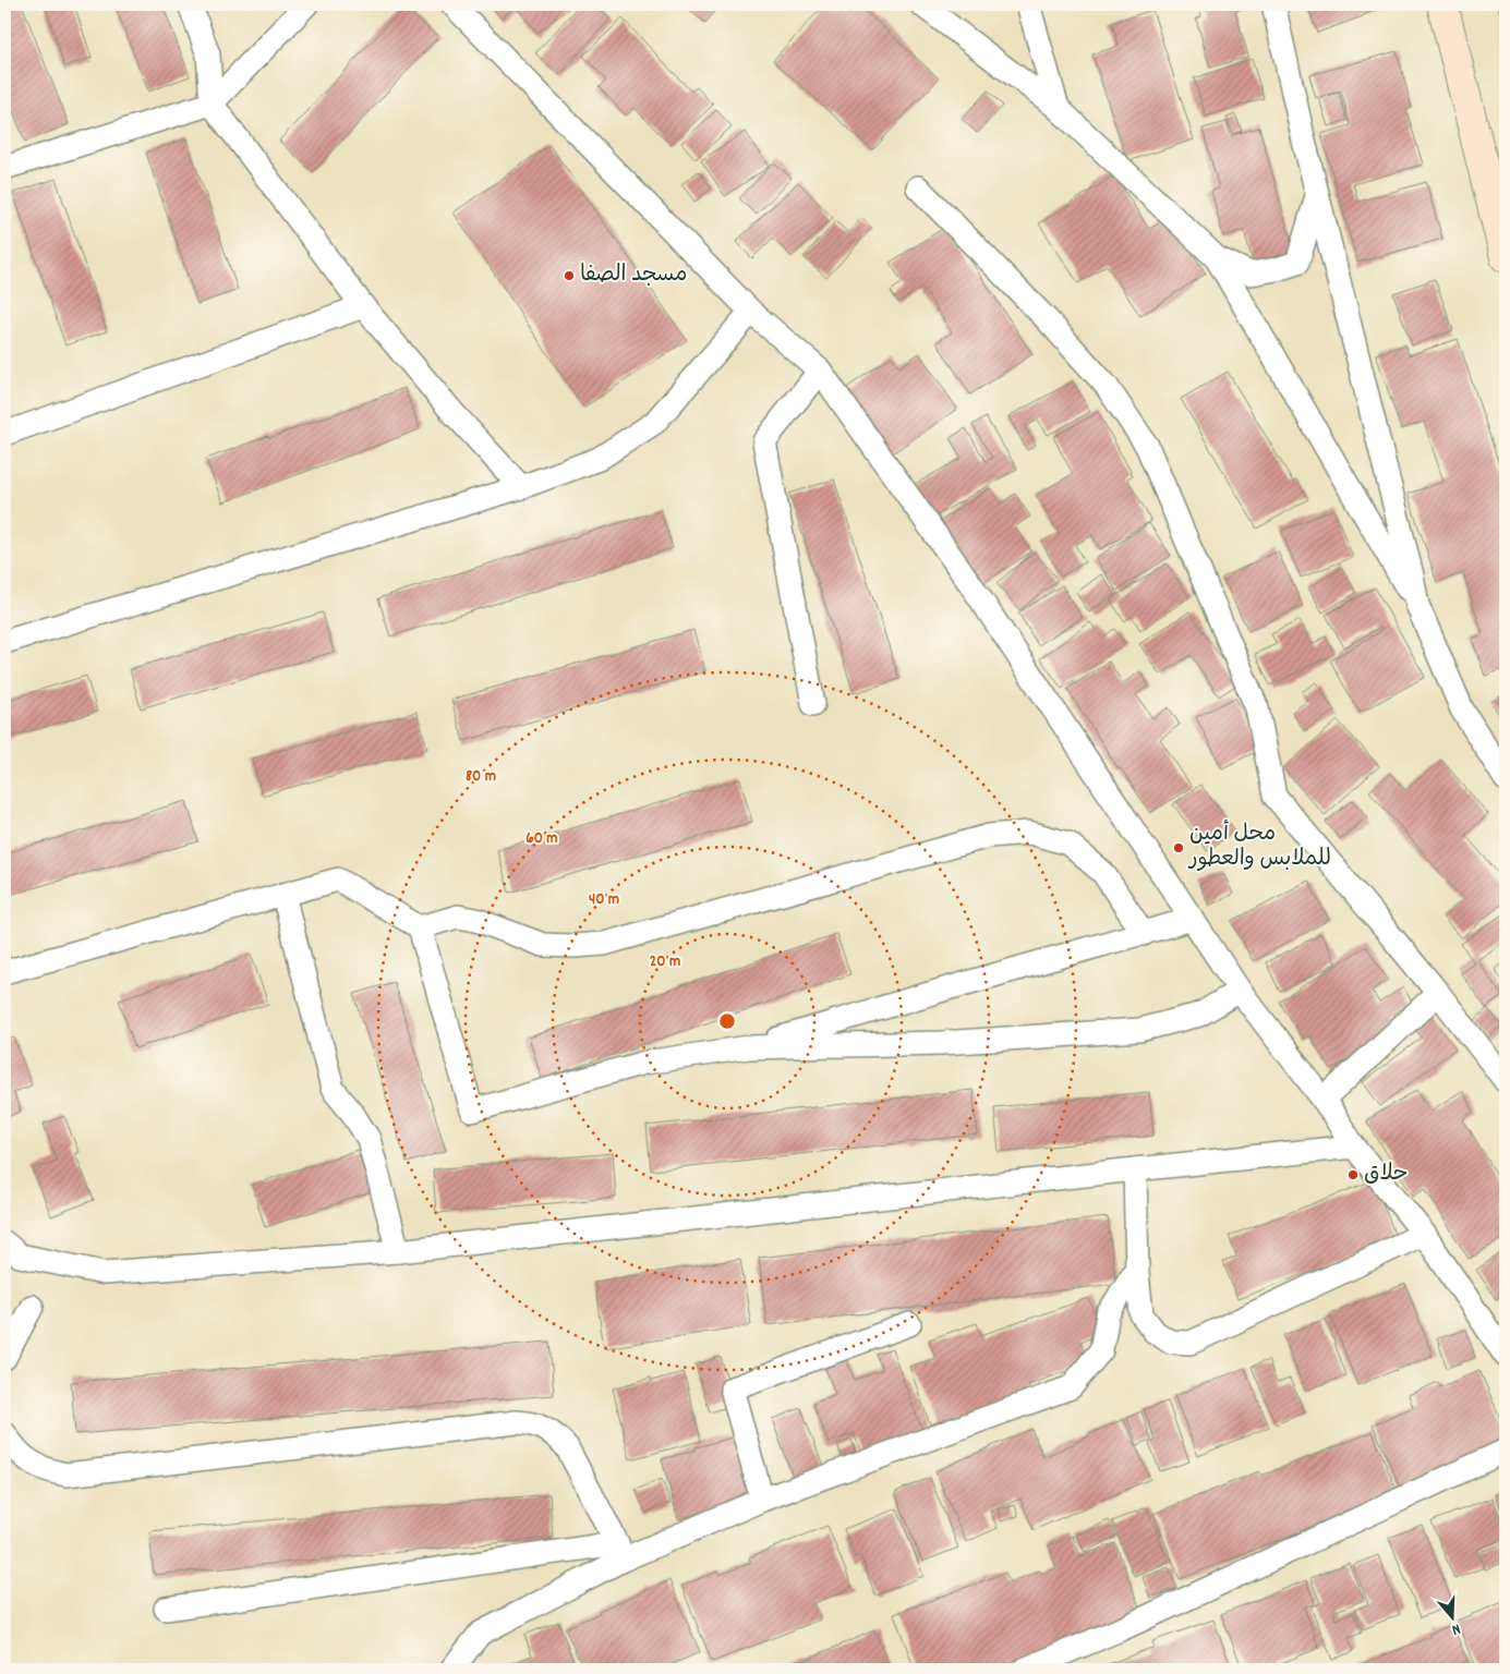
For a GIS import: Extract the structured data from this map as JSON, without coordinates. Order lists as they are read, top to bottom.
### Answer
{
  "places": ["مسجد الصفا", "محل أمين للملابس والعطور", "حلاق"],
  "north": "bottom",
  "rings": [
    "80 m",
    "60 m",
    "40 m",
    "20 m"
  ]
}
